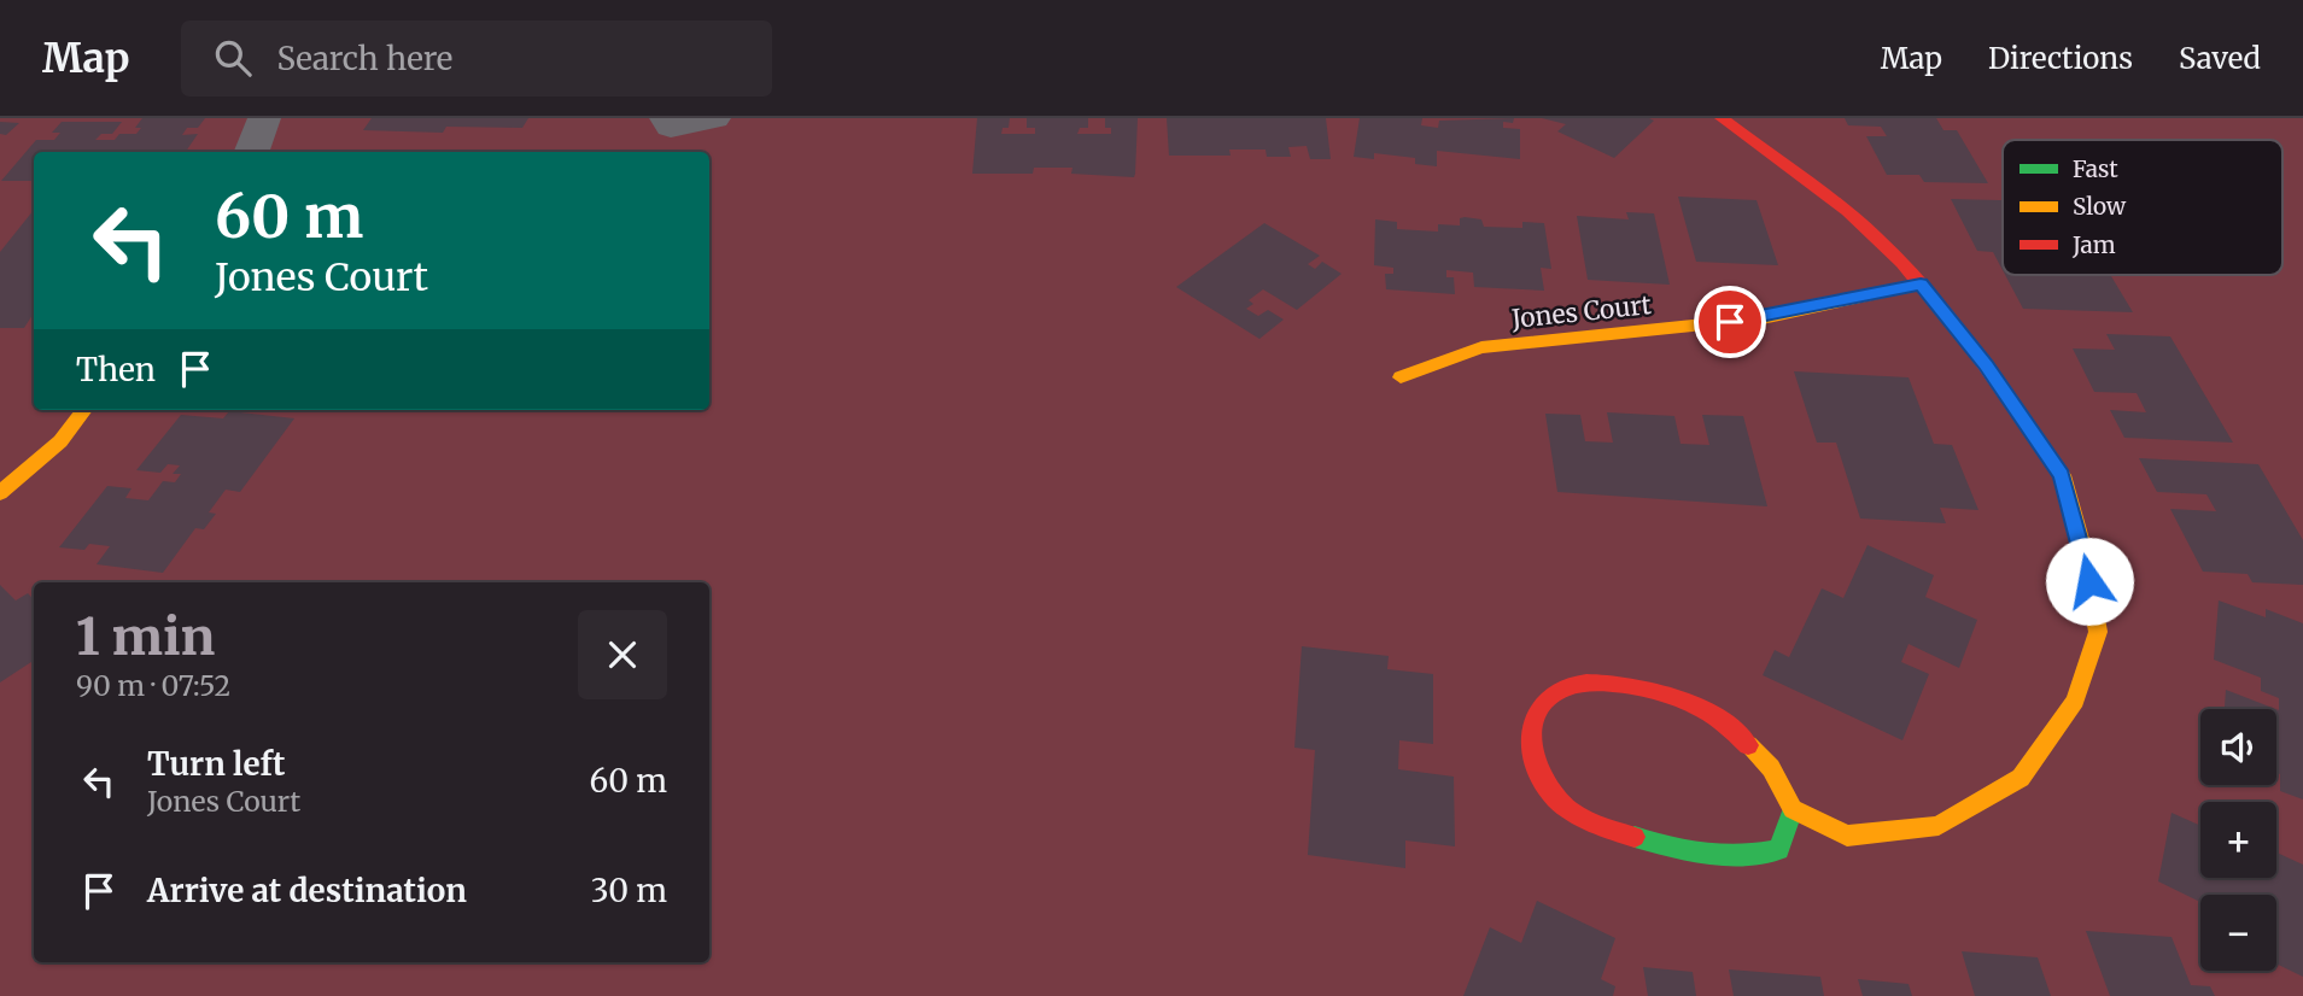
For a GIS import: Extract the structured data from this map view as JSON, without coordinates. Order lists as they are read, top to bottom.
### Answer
{
  "streets": {
    "street": ["Jones Court"]
  },
  "legend": ["Fast", "Slow", "Jam"],
  "page": {
    "header": "Map",
    "search": "Search here",
    "nav": ["Map", "Directions", "Saved"],
    "turn": ["60 m", "Jones Court"],
    "then": "Then",
    "heading": ["1 min", "90 m · 07:52"],
    "map_buttons": ["+", "−"],
    "list": [
      {
        "name": "Turn left",
        "note": "Jones Court",
        "value": "60 m"
      },
      {
        "name": "Arrive at destination",
        "value": "30 m"
      }
    ]
  }
}
